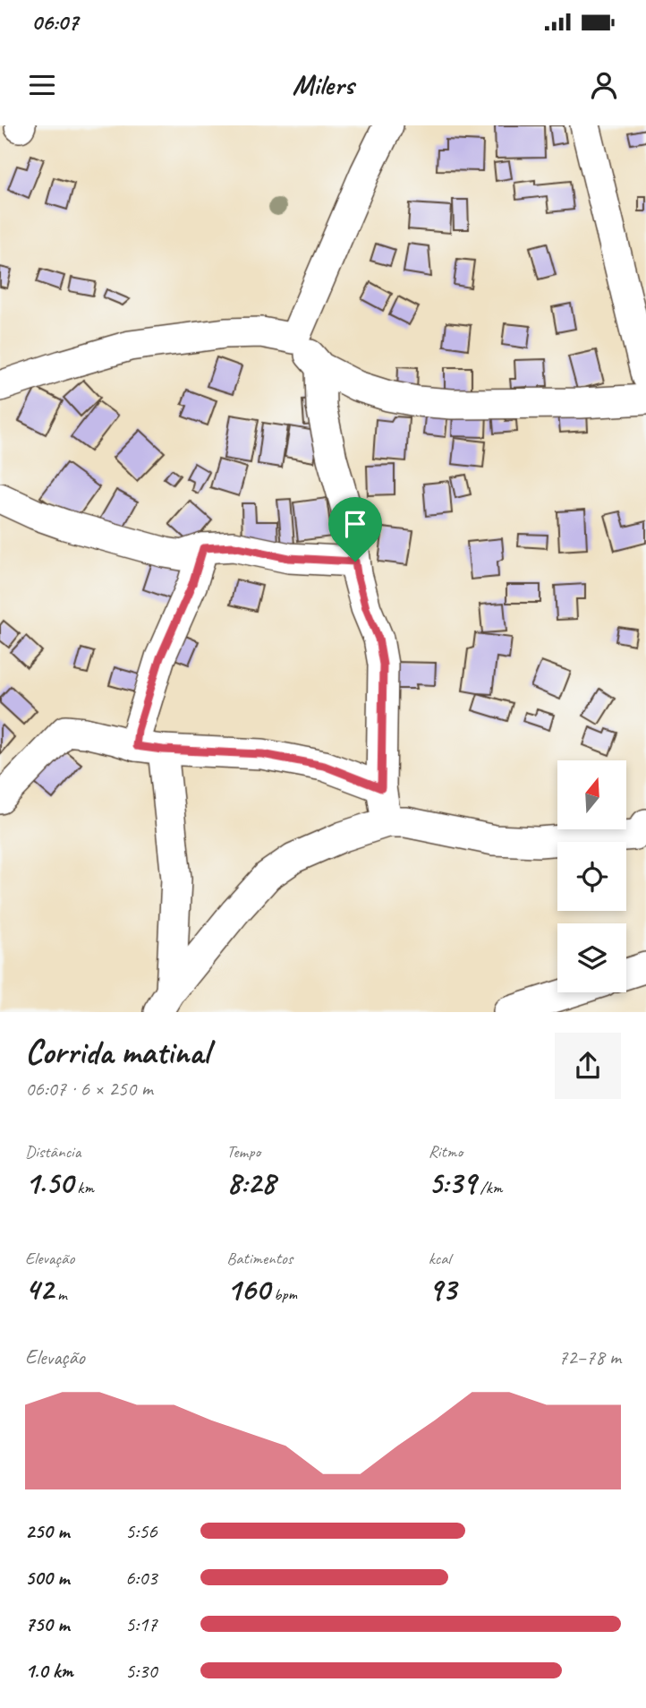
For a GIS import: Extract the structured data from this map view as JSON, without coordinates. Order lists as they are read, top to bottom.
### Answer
{
  "north": "top",
  "page": {
    "status": "06:07",
    "header": "Milers",
    "heading": ["Corrida matinal", "06:07 · 6 × 250 m"],
    "stats": [
      ["Distância", "1.50 km"],
      ["Tempo", "8:28"],
      ["Ritmo", "5:39 /km"],
      ["Elevação", "42 m"],
      ["Batimentos", "160 bpm"],
      ["kcal", "93"]
    ],
    "chart": ["Elevação", "72–78 m"],
    "list": [
      {
        "name": "250 m",
        "note": "5:56"
      },
      {
        "name": "500 m",
        "note": "6:03"
      },
      {
        "name": "750 m",
        "note": "5:17"
      },
      {
        "name": "1.0 km",
        "note": "5:30"
      }
    ]
  }
}
